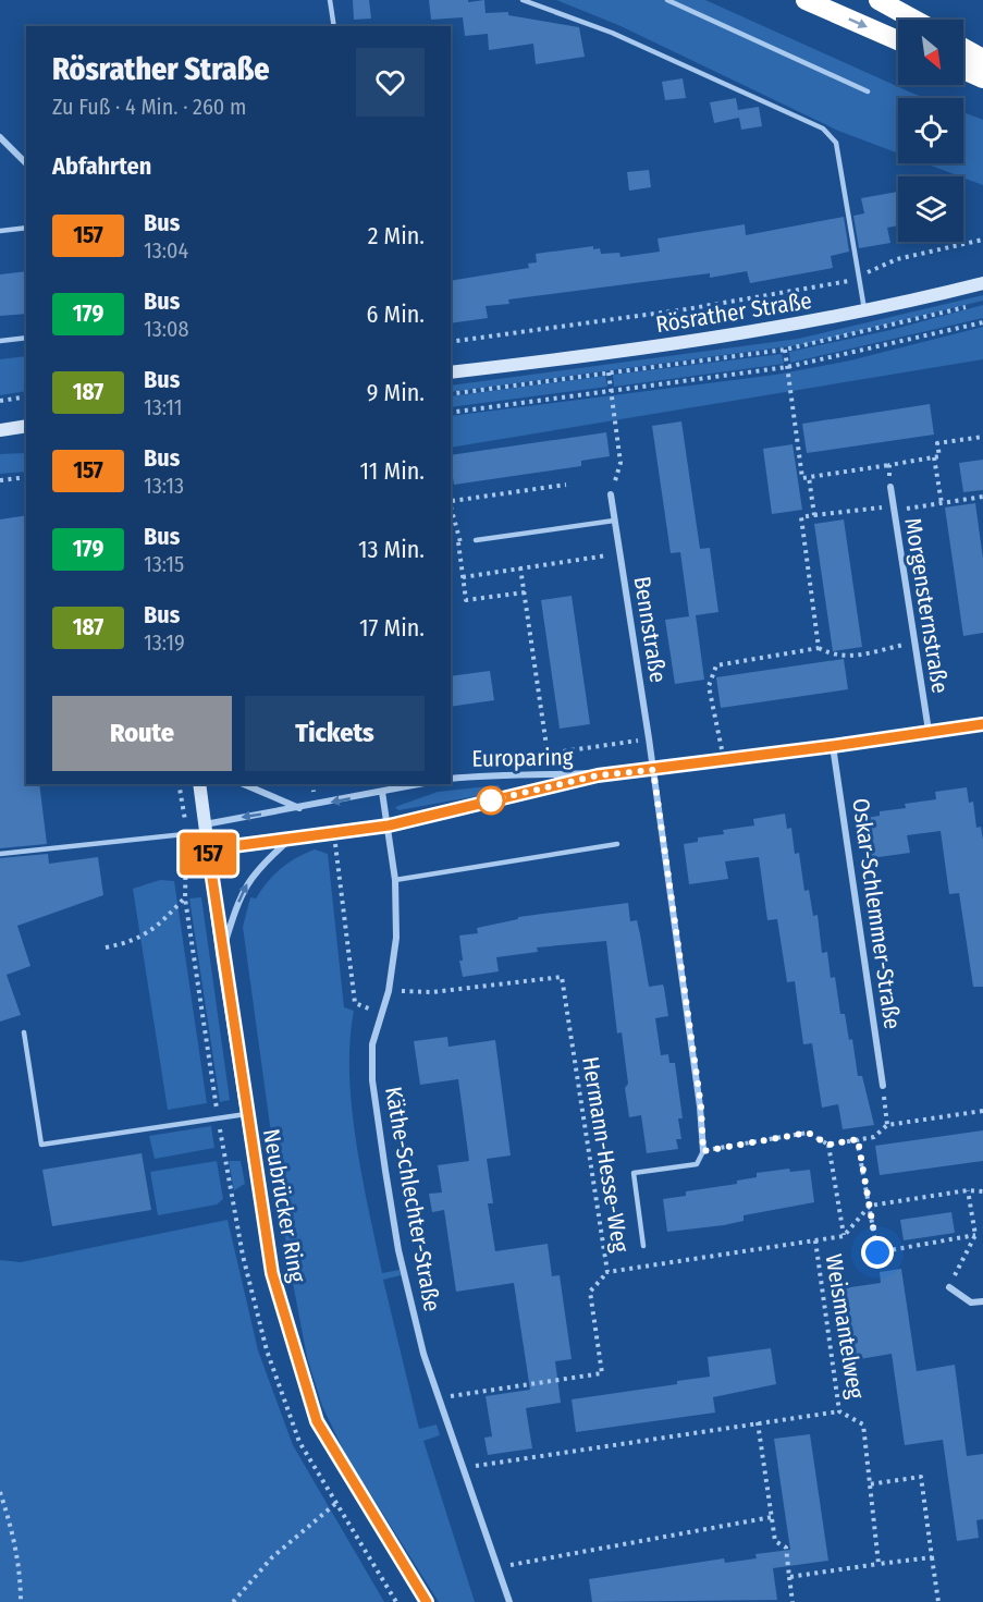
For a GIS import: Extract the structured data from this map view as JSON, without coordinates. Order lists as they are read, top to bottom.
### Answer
{
  "streets": {
    "main road": ["Rösrather Straße", "Neubrücker Ring"],
    "street": [
      "Morgensternstraße",
      "Bennstraße",
      "Europaring",
      "Oskar-Schlemmer-Straße",
      "Käthe-Schlechter-Straße"
    ],
    "path": ["Hermann-Hesse-Weg", "Weismantelweg"]
  },
  "crossings": [
    ["Morgensternstraße", "Europaring"],
    ["Bennstraße", "Europaring"],
    ["Europaring", "Oskar-Schlemmer-Straße"],
    ["Europaring", "Käthe-Schlechter-Straße"],
    ["Europaring", "Neubrücker Ring"],
    ["Hermann-Hesse-Weg", "Käthe-Schlechter-Straße"],
    ["Hermann-Hesse-Weg", "Weismantelweg"]
  ],
  "lines": ["bus line 157"],
  "north": "bottom right",
  "page": {
    "on_map": "157",
    "heading": [
      ["Rösrather Straße", "Zu Fuß · 4 Min. · 260 m"],
      "Abfahrten"
    ],
    "list": [
      {
        "mark": "157",
        "name": "Bus",
        "note": "13:04",
        "value": "2 Min."
      },
      {
        "mark": "179",
        "name": "Bus",
        "note": "13:08",
        "value": "6 Min."
      },
      {
        "mark": "187",
        "name": "Bus",
        "note": "13:11",
        "value": "9 Min."
      },
      {
        "mark": "157",
        "name": "Bus",
        "note": "13:13",
        "value": "11 Min."
      },
      {
        "mark": "179",
        "name": "Bus",
        "note": "13:15",
        "value": "13 Min."
      },
      {
        "mark": "187",
        "name": "Bus",
        "note": "13:19",
        "value": "17 Min."
      }
    ],
    "buttons": ["Route", "Tickets"]
  }
}
